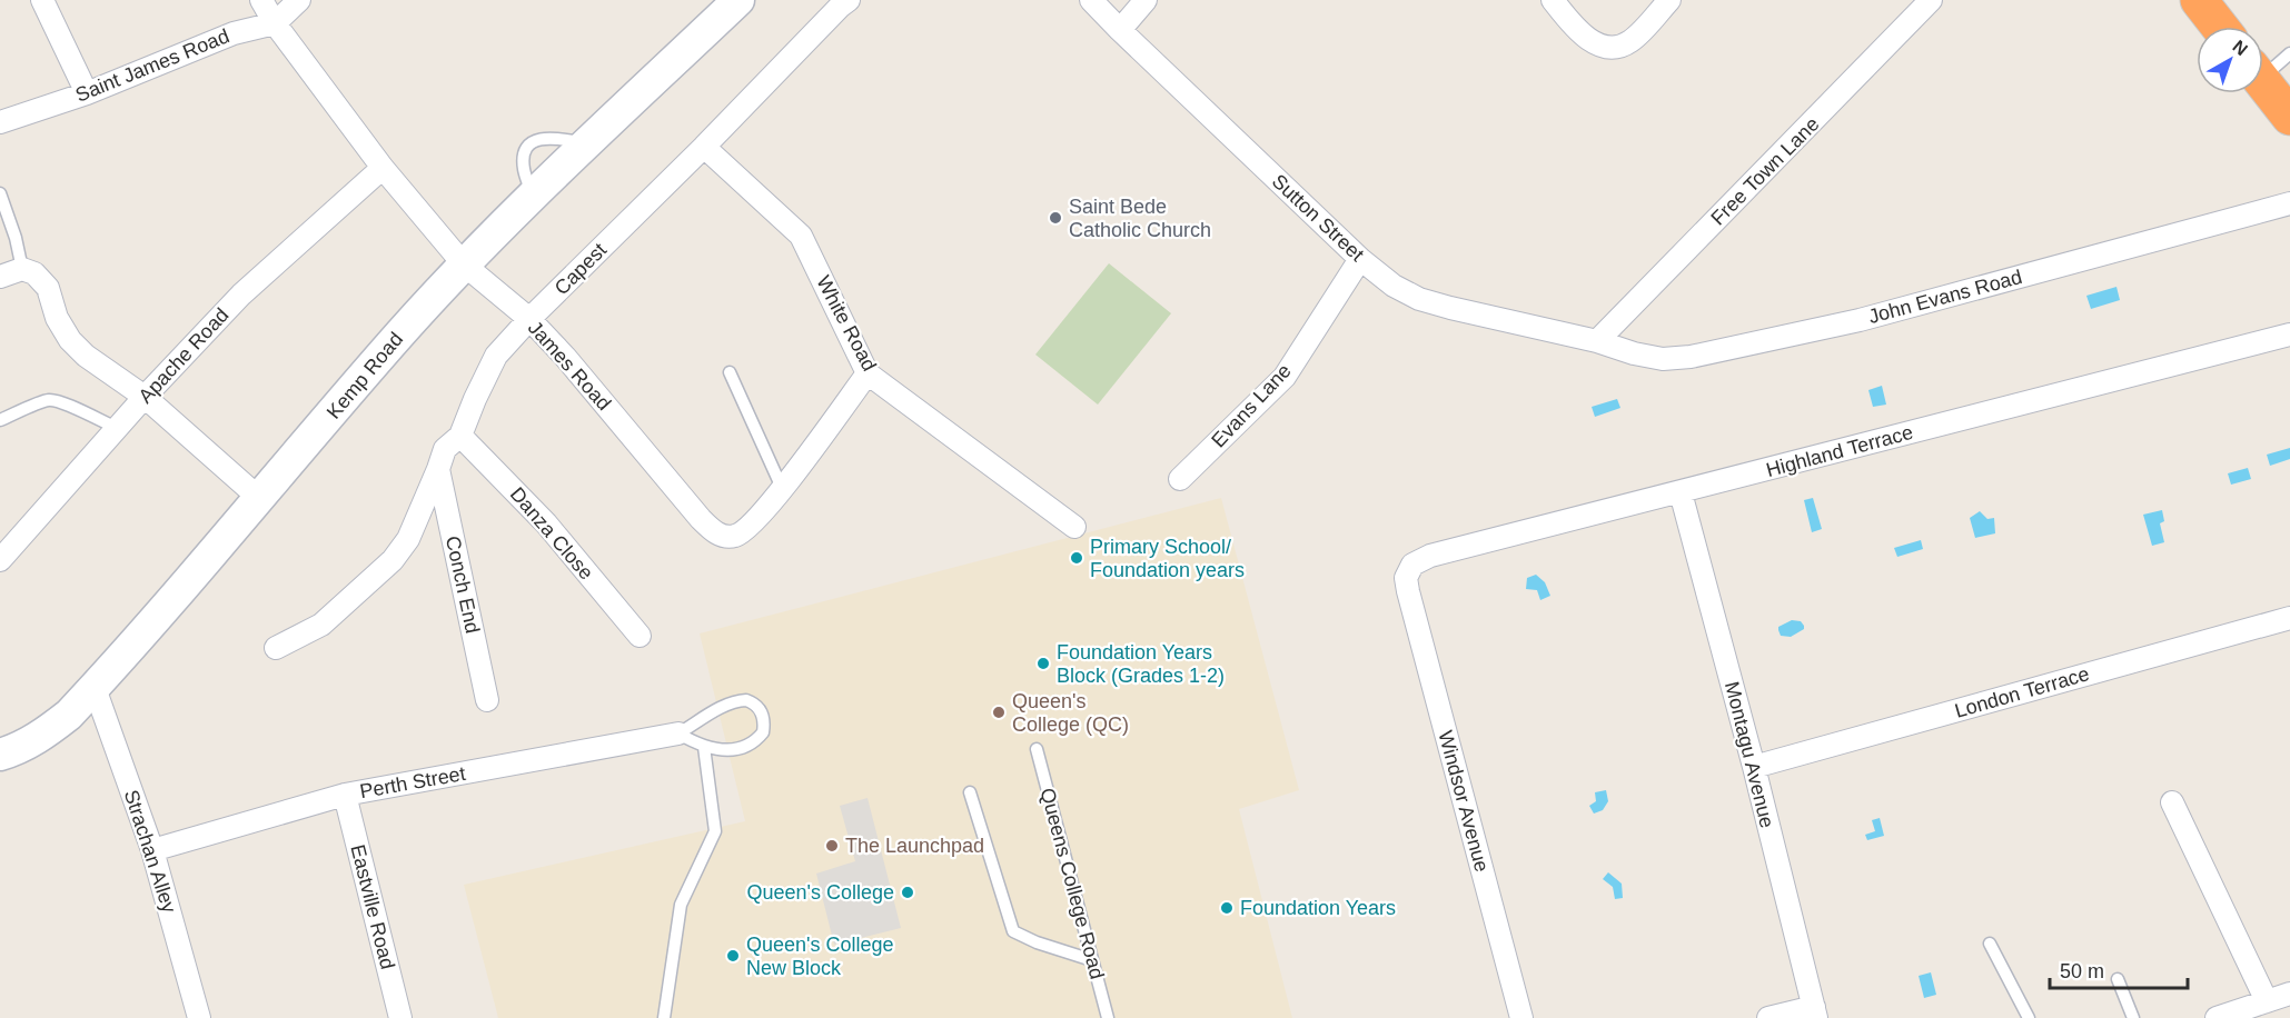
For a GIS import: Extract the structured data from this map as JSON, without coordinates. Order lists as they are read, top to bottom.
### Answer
{
  "streets": {
    "street": [
      "Saint James Road",
      "Free Town Lane",
      "Sutton Street",
      "Capest",
      "John Evans Road",
      "White Road",
      "Apache Road",
      "James Road",
      "Kemp Road",
      "Evans Lane",
      "Highland Terrace",
      "Danza Close",
      "Conch End",
      "London Terrace",
      "Montagu Avenue",
      "Perth Street",
      "Windsor Avenue",
      "Strachan Alley",
      "Eastville Road"
    ],
    "lane": ["Queens College Road"]
  },
  "crossings": [
    ["Saint James Road", "James Road"],
    ["Free Town Lane", "Sutton Street"],
    ["Free Town Lane", "John Evans Road"],
    ["Sutton Street", "John Evans Road"],
    ["Sutton Street", "Evans Lane"],
    ["Capest", "White Road"],
    ["Capest", "James Road"],
    ["Capest", "Danza Close"],
    ["Capest", "Conch End"],
    ["White Road", "James Road"],
    ["Apache Road", "James Road"],
    ["James Road", "Kemp Road"],
    ["Kemp Road", "Strachan Alley"],
    ["Highland Terrace", "Montagu Avenue"],
    ["Highland Terrace", "Windsor Avenue"],
    ["London Terrace", "Montagu Avenue"],
    ["Perth Street", "Strachan Alley"],
    ["Perth Street", "Eastville Road"]
  ],
  "places": [
    "Saint Bede Catholic Church",
    "Primary School/ Foundation years",
    "Foundation Years Block (Grades 1-2)",
    "Queen's College (QC)",
    "The Launchpad",
    "Queen's College",
    "Foundation Years",
    "Queen's College New Block"
  ],
  "scale_bar": "50 m",
  "north": "top right"
}
